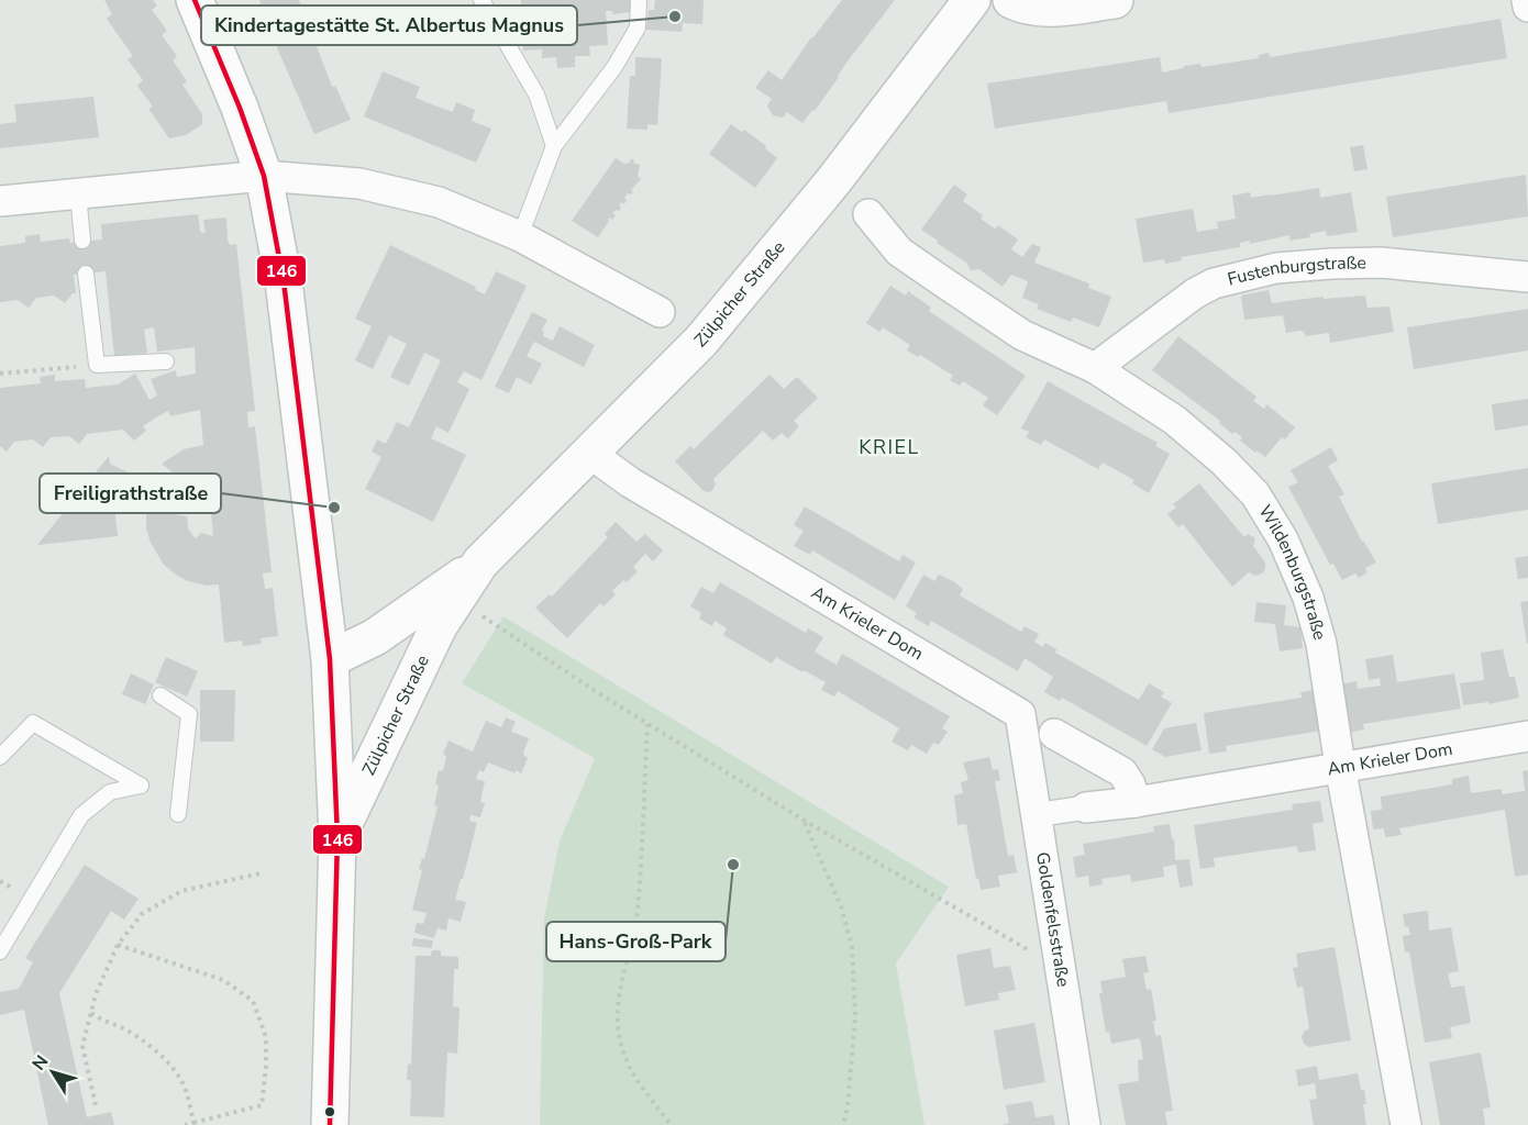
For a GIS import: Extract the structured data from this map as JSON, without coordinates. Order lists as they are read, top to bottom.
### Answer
{
  "streets": {
    "street": [
      "Fustenburgstraße",
      "Zülpicher Straße",
      "Wildenburgstraße",
      "Am Krieler Dom",
      "Goldenfelsstraße"
    ]
  },
  "crossings": [
    ["Fustenburgstraße", "Wildenburgstraße"],
    ["Zülpicher Straße", "Am Krieler Dom"],
    ["Wildenburgstraße", "Am Krieler Dom"],
    ["Am Krieler Dom", "Goldenfelsstraße"]
  ],
  "districts": ["KRIEL"],
  "places": ["Kindertagestätte St. Albertus Magnus", "Freiligrathstraße", "Hans-Groß-Park"],
  "lines": ["transit line 146"],
  "north": "top left"
}
